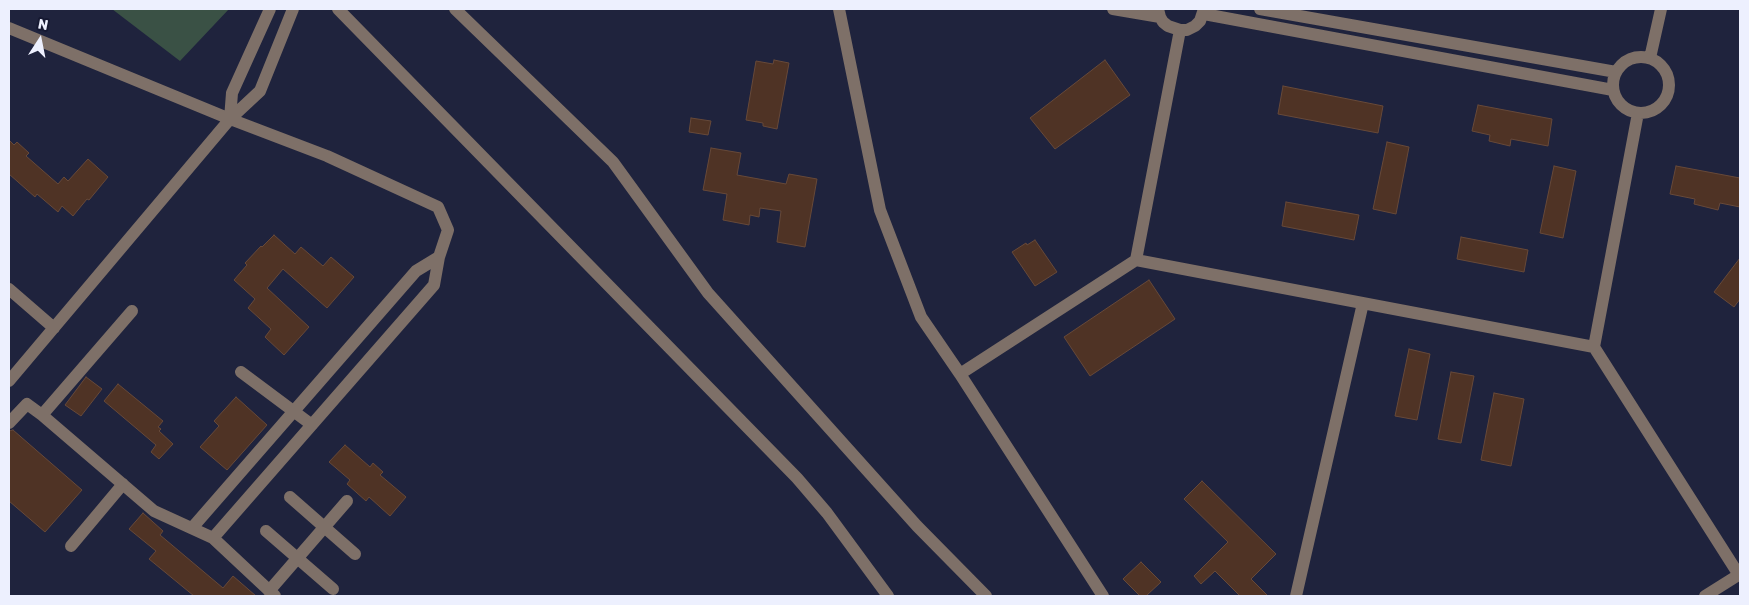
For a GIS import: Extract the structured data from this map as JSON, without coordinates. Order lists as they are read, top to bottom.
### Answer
{
  "north": "top"
}
